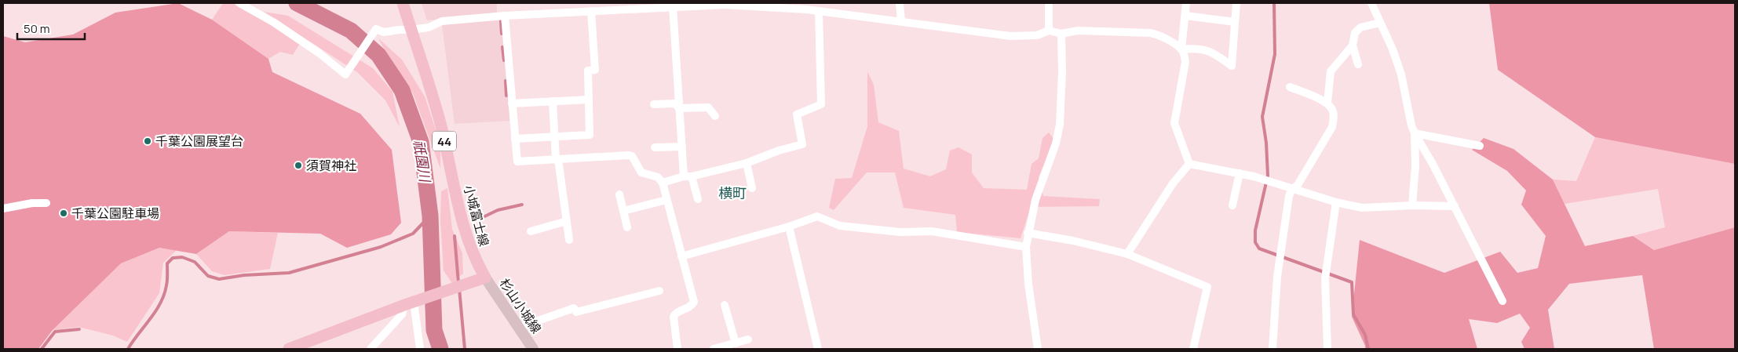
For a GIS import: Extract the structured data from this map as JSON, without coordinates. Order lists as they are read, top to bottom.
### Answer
{
  "streets": {
    "main road": ["44", "小城富士線", "杉山小城線"]
  },
  "crossings": [
    ["小城富士線", "杉山小城線"]
  ],
  "districts": ["横町"],
  "water": ["祇園川"],
  "places": ["千葉公園展望台", "須賀神社", "千葉公園駐車場"],
  "scale_bar": "50 m"
}
